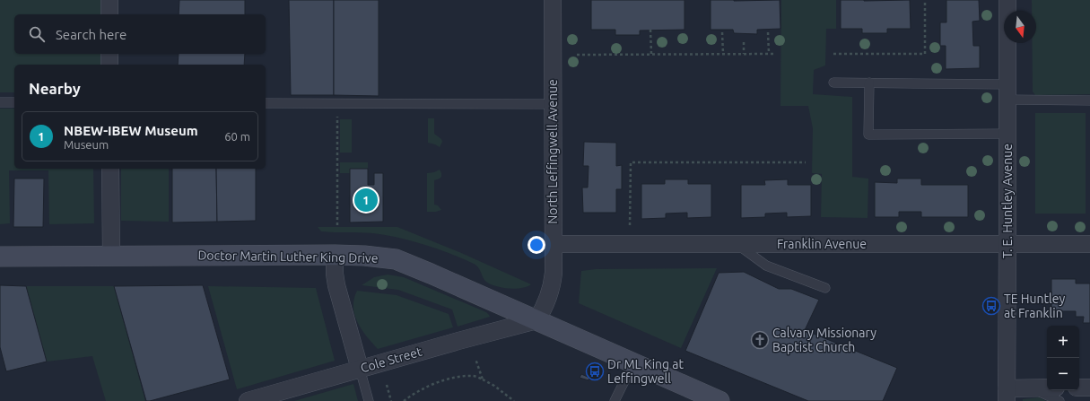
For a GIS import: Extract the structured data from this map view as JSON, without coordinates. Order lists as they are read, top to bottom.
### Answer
{
  "streets": {
    "main road": ["Doctor Martin Luther King Drive"],
    "street": [
      "North Leffingwell Avenue",
      "T. E. Huntley Avenue",
      "Franklin Avenue",
      "Cole Street"
    ]
  },
  "crossings": [
    ["North Leffingwell Avenue", "Franklin Avenue"],
    ["North Leffingwell Avenue", "Doctor Martin Luther King Drive"],
    ["North Leffingwell Avenue", "Cole Street"],
    ["T. E. Huntley Avenue", "Franklin Avenue"],
    ["Doctor Martin Luther King Drive", "Cole Street"]
  ],
  "places": {
    "bus stop": ["TE Huntley at Franklin", "Dr ML King at Leffingwell"],
    "church": ["Calvary Missionary Baptist Church"]
  },
  "north": "bottom",
  "page": {
    "search": "Search here",
    "heading": "Nearby",
    "list": [
      {
        "mark": "1",
        "name": "NBEW-IBEW Museum",
        "note": "Museum",
        "value": "60 m"
      }
    ],
    "pins": "1",
    "map_buttons": ["+", "−"]
  }
}
